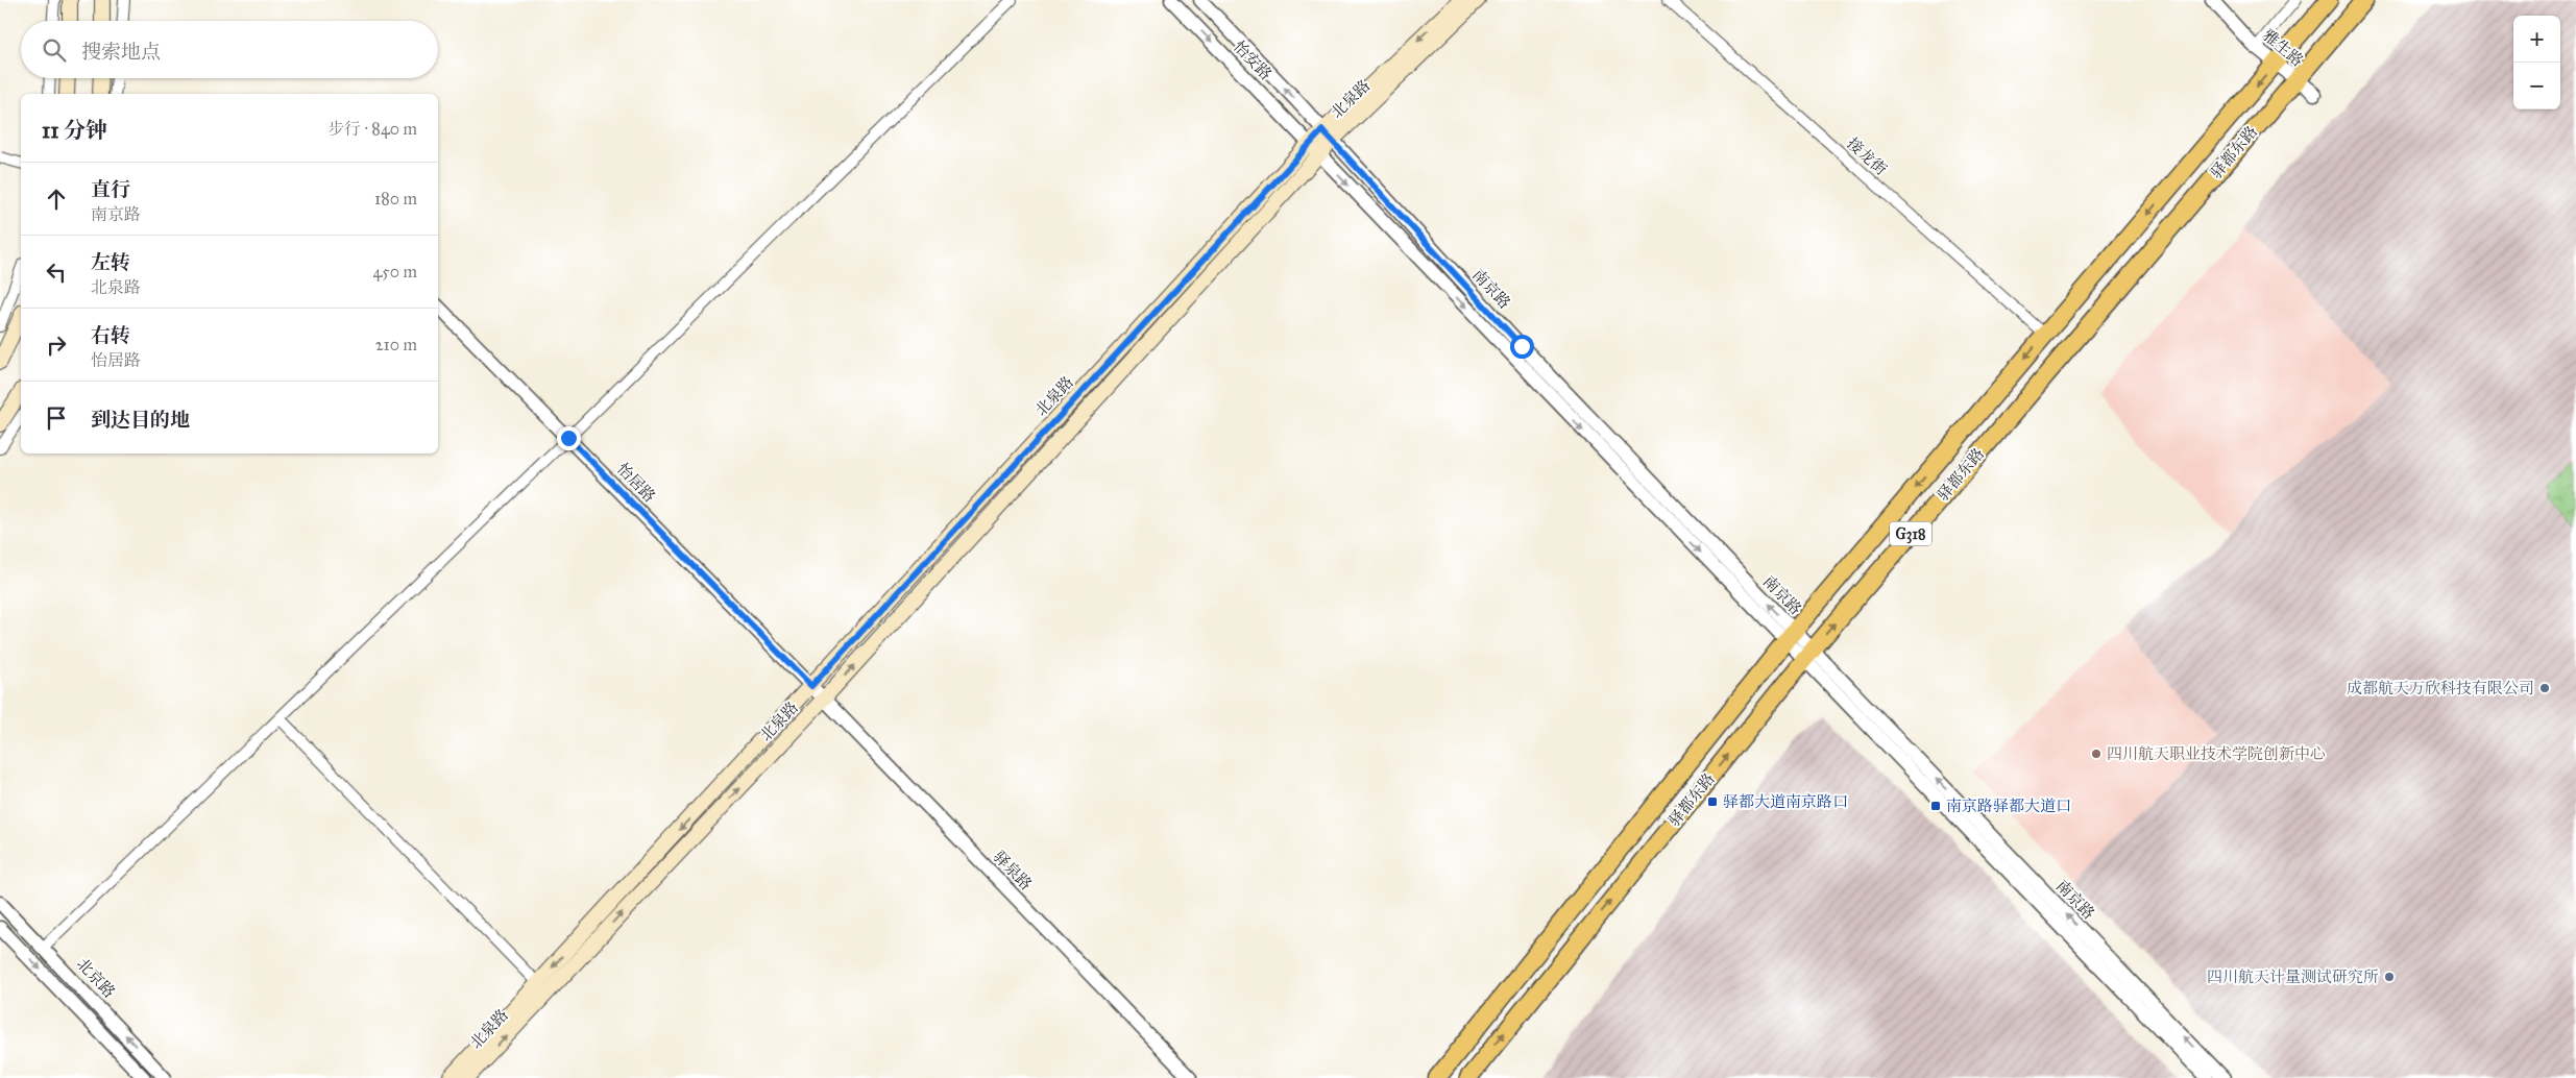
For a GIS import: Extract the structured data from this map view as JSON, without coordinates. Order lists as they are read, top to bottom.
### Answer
{
  "streets": {
    "highway": ["驿都东路", "G318"],
    "main road": ["北泉路"],
    "street": [
      "雅生路",
      "怡安路",
      "接龙街",
      "南京路",
      "怡居路",
      "驿泉路",
      "北京路"
    ]
  },
  "crossings": [
    ["雅生路", "驿都东路"],
    ["怡安路", "北泉路"],
    ["怡安路", "驿都东路"],
    ["怡安路", "南京路"],
    ["北泉路", "南京路"],
    ["北泉路", "怡居路"],
    ["北泉路", "驿泉路"],
    ["驿都东路", "接龙街"],
    ["驿都东路", "南京路"],
    ["怡居路", "驿泉路"]
  ],
  "places": {
    "other": ["成都航天万欣科技有限公司", "四川航天职业技术学院创新中心", "四川航天计量测试研究所"],
    "transit": ["驿都大道南京路口", "南京路驿都大道口"]
  },
  "page": {
    "map_buttons": ["+", "−"],
    "search": "搜索地点",
    "heading": ["11 分钟", "步行 · 840 m"],
    "list": [
      ["直行", "南京路", "180 m"],
      ["左转", "北泉路", "450 m"],
      ["右转", "怡居路", "210 m"],
      "到达目的地"
    ]
  }
}
